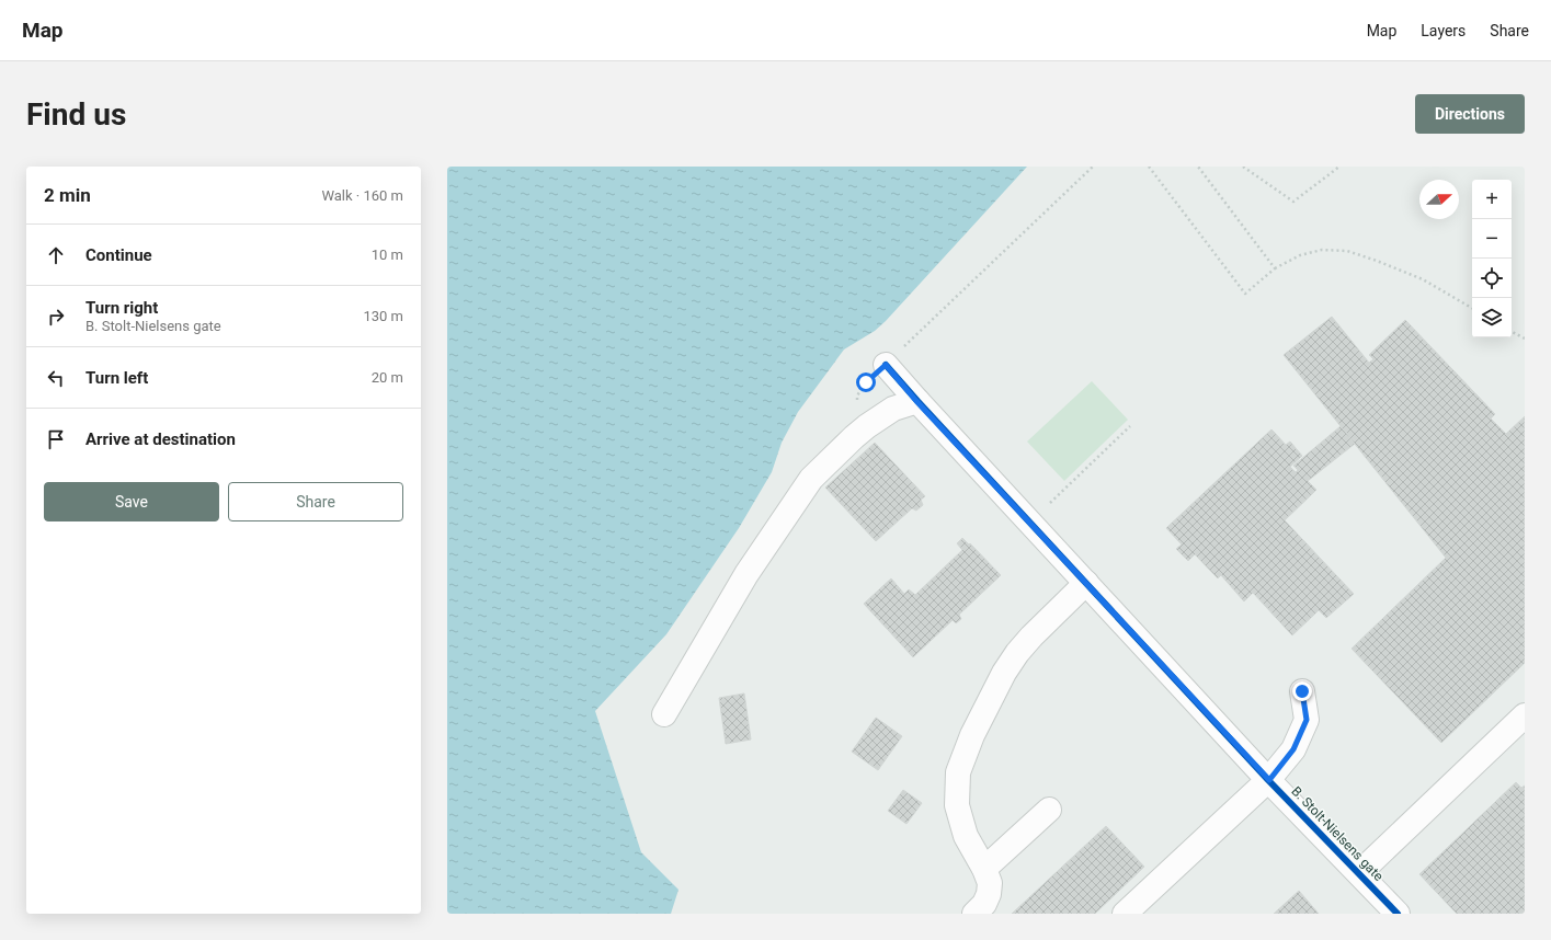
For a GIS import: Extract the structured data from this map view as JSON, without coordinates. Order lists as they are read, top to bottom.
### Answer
{
  "streets": {
    "street": ["B. Stolt-Nielsens gate"]
  },
  "north": "right",
  "page": {
    "header": "Map",
    "nav": ["Map", "Layers", "Share"],
    "buttons": [
      "Directions",
      ["Save", "Share"]
    ],
    "title": "Find us",
    "heading": ["2 min", "Walk · 160 m"],
    "map_buttons": ["+", "−"],
    "list": [
      ["Continue", "10 m"],
      ["Turn right", "B. Stolt-Nielsens gate", "130 m"],
      ["Turn left", "20 m"],
      "Arrive at destination"
    ]
  }
}
